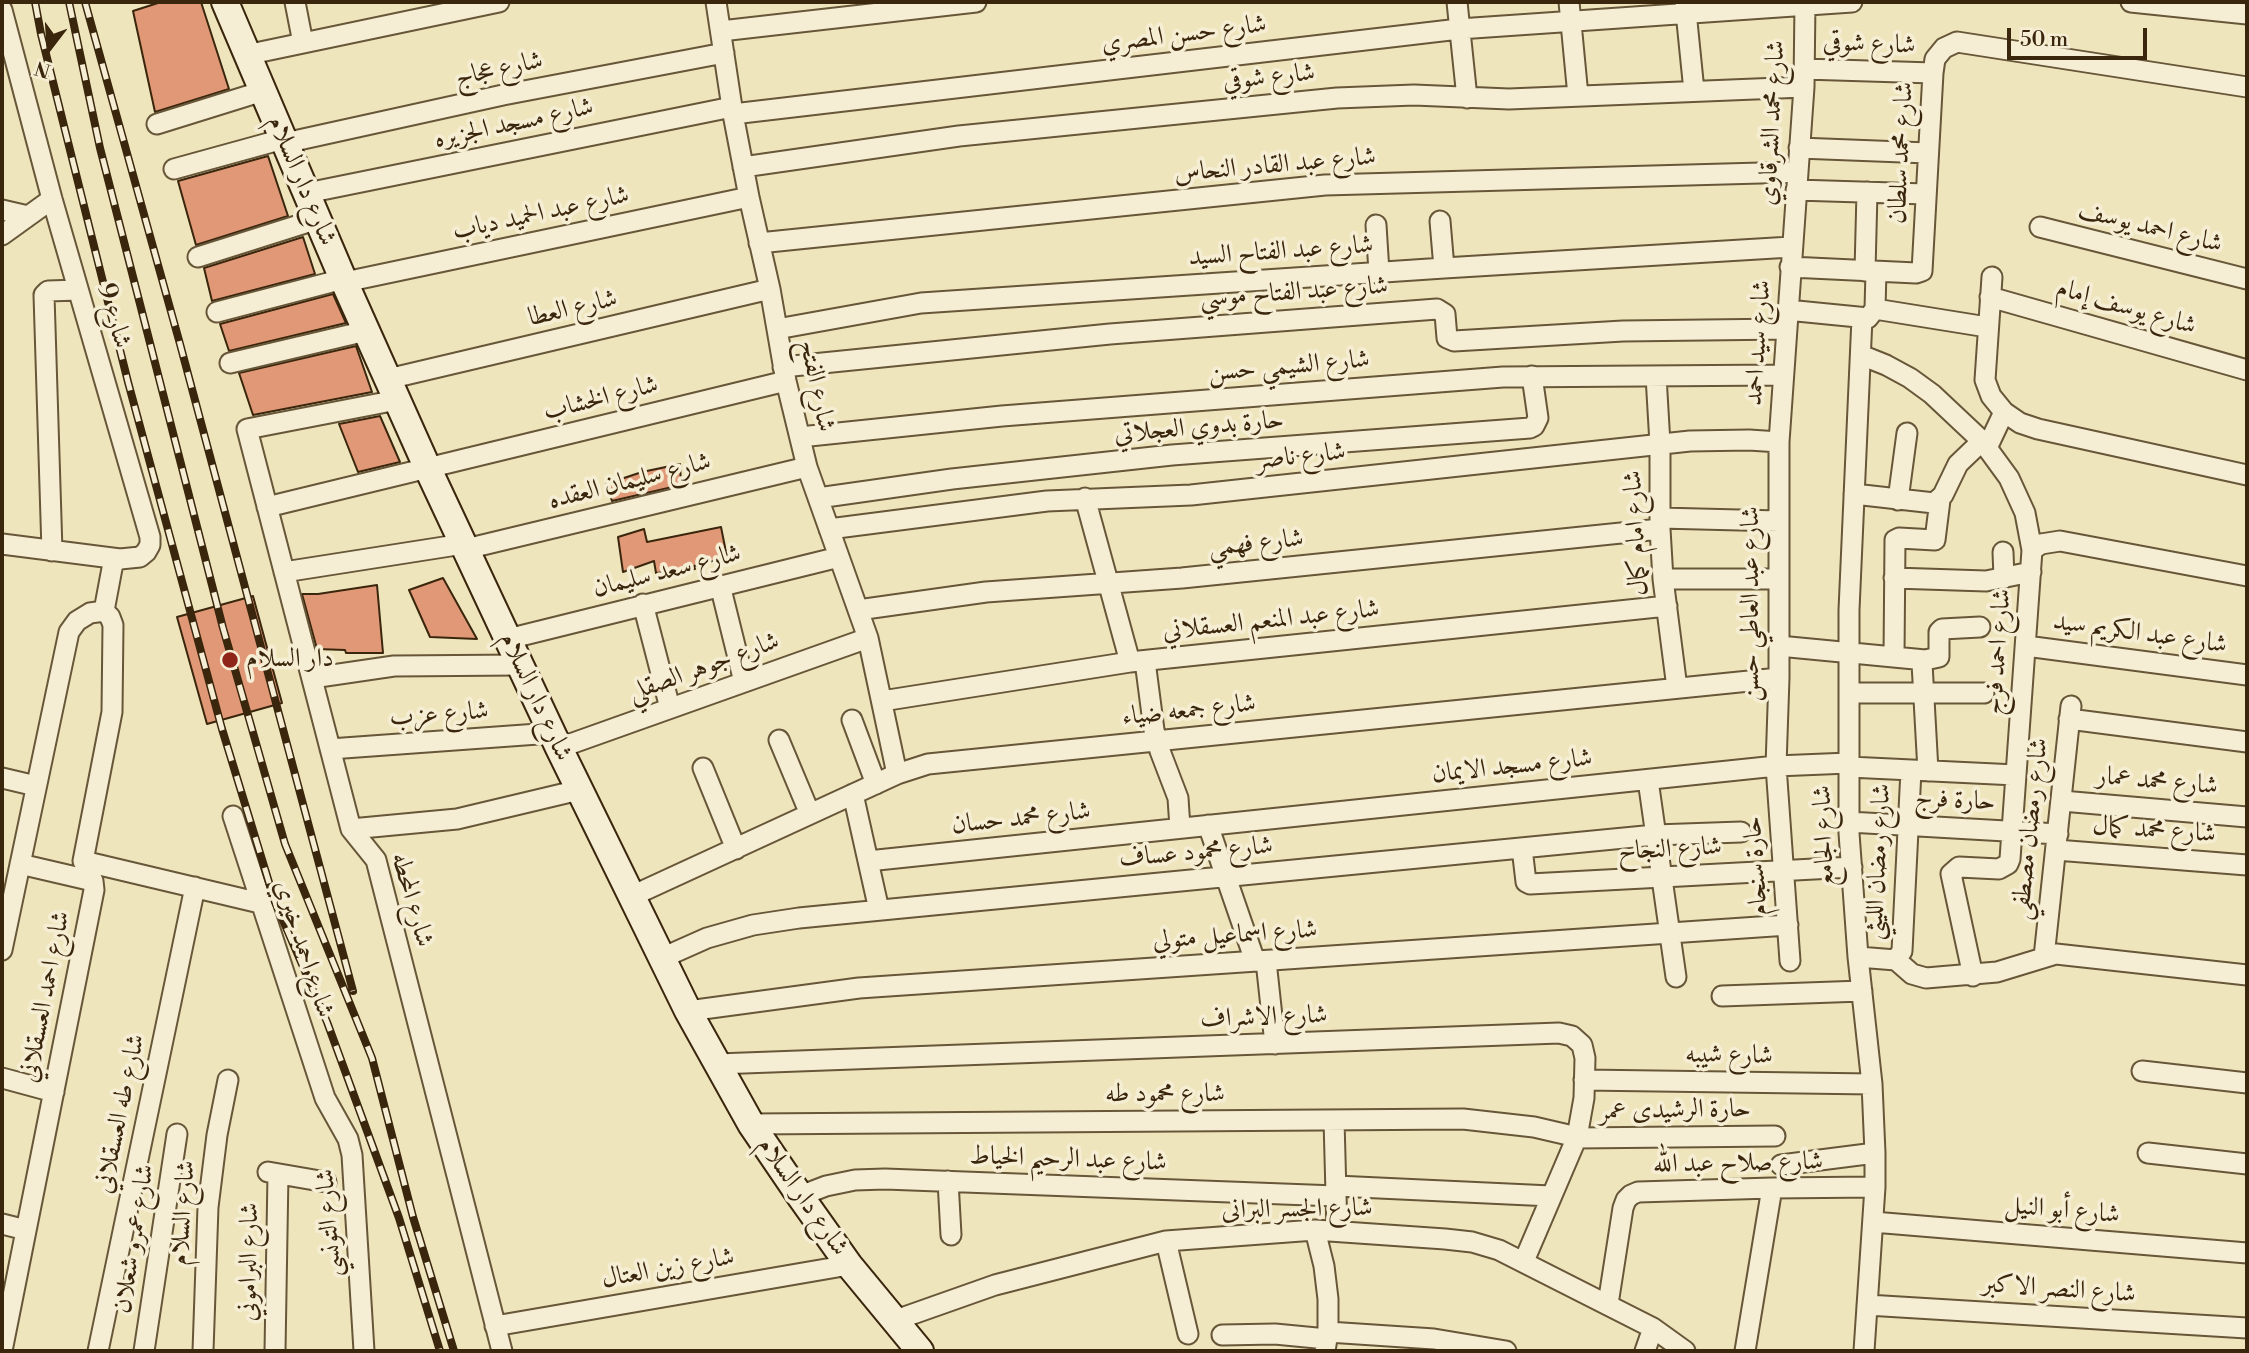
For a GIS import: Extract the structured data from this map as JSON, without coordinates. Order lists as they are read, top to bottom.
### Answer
{
  "streets": {
    "main road": ["شارع دار السلام"],
    "street": [
      "شارع حسن المصري",
      "شارع شوقي",
      "شارع عجاج",
      "شارع محمد الشرقاوي",
      "شارع مسجد الجزيره",
      "شارع محمد سلطان",
      "شارع عبد القادر النحاس",
      "شارع عبد الحميد دياب",
      "شارع احمد يوسف",
      "شارع عبد الفتاح السيد",
      "شارع عبد الفتاح موسي",
      "شارع يوسف إمام",
      "شارع العطا",
      "شارع 9",
      "شارع سيد احمد",
      "شارع الشيمي حسن",
      "شارع الفتح",
      "شارع الخشاب",
      "حارة بدوي العجلاتي",
      "شارع ناصر",
      "شارع سليمان العقده",
      "شارع امام كمال",
      "شارع فهمي",
      "شارع سعد سليمان",
      "شارع عبد العاطي حسن",
      "شارع عبد المنعم العسقلاني",
      "شارع عبد الكريم سيد",
      "شارع احمد فرج",
      "شارع جوهر الصقلي",
      "شارع جمعه ضياء",
      "شارع عزب",
      "شارع مسجد الايمان",
      "شارع محمد عمار",
      "حارة فرج",
      "شارع محمد حسان",
      "شارع رمضان مصطفي",
      "شارع محمد كمال",
      "شارع الجامع",
      "شارع النجاح",
      "شارع محمود عساف",
      "شارع رمضان الليثي",
      "حارة سنجام",
      "شارع المحطه",
      "شارع اسماعيل متولي",
      "شارع احمد خيري",
      "شارع احمد العسقلاني",
      "شارع الاشراف",
      "شارع شيبه",
      "شارع محمود طه",
      "حارة الرشيدى عمر",
      "شارع طه العسقلاني",
      "شارع عبد الرحيم الخياط",
      "شارع صلاح عبد الله",
      "شارع الجسر البرانى",
      "شارع أبو النيل",
      "شارع السلام",
      "شارع التونسي",
      "شارع عمرو شعلان",
      "شارع البراموني",
      "شارع زين العتال",
      "شارع النصر الاكبر"
    ]
  },
  "crossings": [
    ["شارع حسن المصري", "شارع محمد الشرقاوي"],
    ["شارع حسن المصري", "شارع مسجد الجزيره"],
    ["شارع حسن المصري", "شارع الفتح"],
    ["شارع شوقي", "شارع محمد الشرقاوي"],
    ["شارع شوقي", "شارع محمد سلطان"],
    ["شارع شوقي", "شارع الفتح"],
    ["شارع عجاج", "شارع دار السلام"],
    ["شارع عجاج", "شارع الفتح"],
    ["شارع محمد الشرقاوي", "شارع محمد سلطان"],
    ["شارع محمد الشرقاوي", "شارع عبد القادر النحاس"],
    ["شارع محمد الشرقاوي", "شارع عبد الفتاح السيد"],
    ["شارع محمد الشرقاوي", "شارع سيد احمد"],
    ["شارع مسجد الجزيره", "شارع دار السلام"],
    ["شارع مسجد الجزيره", "شارع الفتح"],
    ["شارع محمد سلطان", "شارع عبد القادر النحاس"],
    ["شارع محمد سلطان", "شارع عبد الفتاح السيد"],
    ["شارع محمد سلطان", "شارع سيد احمد"],
    ["شارع محمد سلطان", "شارع الجامع"],
    ["شارع عبد القادر النحاس", "شارع الفتح"],
    ["شارع دار السلام", "شارع عبد الحميد دياب"],
    ["شارع دار السلام", "شارع العطا"],
    ["شارع دار السلام", "شارع الخشاب"],
    ["شارع دار السلام", "شارع سليمان العقده"],
    ["شارع دار السلام", "شارع سعد سليمان"],
    ["شارع دار السلام", "شارع جوهر الصقلي"],
    ["شارع دار السلام", "شارع جمعه ضياء"],
    ["شارع دار السلام", "شارع عزب"],
    ["شارع دار السلام", "شارع محمود عساف"],
    ["شارع دار السلام", "شارع اسماعيل متولي"],
    ["شارع دار السلام", "شارع الاشراف"],
    ["شارع دار السلام", "شارع محمود طه"],
    ["شارع دار السلام", "شارع عبد الرحيم الخياط"],
    ["شارع دار السلام", "شارع الجسر البرانى"],
    ["شارع دار السلام", "شارع زين العتال"],
    ["شارع عبد الحميد دياب", "شارع الفتح"],
    ["شارع عبد الفتاح السيد", "شارع سيد احمد"],
    ["شارع عبد الفتاح السيد", "شارع الفتح"],
    ["شارع عبد الفتاح موسي", "شارع سيد احمد"],
    ["شارع عبد الفتاح موسي", "شارع الفتح"],
    ["شارع عبد الفتاح موسي", "شارع الخشاب"],
    ["شارع العطا", "شارع الفتح"],
    ["شارع العطا", "شارع المحطه"],
    ["شارع سيد احمد", "شارع الشيمي حسن"],
    ["شارع سيد احمد", "شارع ناصر"],
    ["شارع سيد احمد", "شارع عبد العاطي حسن"],
    ["شارع الشيمي حسن", "شارع الفتح"],
    ["شارع الشيمي حسن", "حارة بدوي العجلاتي"],
    ["شارع الشيمي حسن", "شارع امام كمال"],
    ["شارع الفتح", "شارع الخشاب"],
    ["شارع الفتح", "حارة بدوي العجلاتي"],
    ["شارع الفتح", "شارع ناصر"],
    ["شارع الفتح", "شارع سليمان العقده"],
    ["شارع الفتح", "شارع فهمي"],
    ["شارع الفتح", "شارع سعد سليمان"],
    ["شارع الفتح", "شارع عبد المنعم العسقلاني"],
    ["شارع الفتح", "شارع جوهر الصقلي"],
    ["شارع الفتح", "شارع جمعه ضياء"],
    ["شارع الخشاب", "شارع المحطه"],
    ["شارع ناصر", "شارع امام كمال"],
    ["شارع ناصر", "شارع عبد العاطي حسن"],
    ["شارع سليمان العقده", "شارع المحطه"],
    ["شارع امام كمال", "شارع فهمي"],
    ["شارع امام كمال", "شارع عبد المنعم العسقلاني"],
    ["شارع امام كمال", "شارع جمعه ضياء"],
    ["شارع فهمي", "شارع عبد العاطي حسن"],
    ["شارع عبد العاطي حسن", "شارع جمعه ضياء"],
    ["شارع عبد العاطي حسن", "شارع مسجد الايمان"],
    ["شارع عبد العاطي حسن", "حارة سنجام"],
    ["شارع عبد الكريم سيد", "شارع احمد فرج"],
    ["شارع احمد فرج", "شارع مسجد الايمان"],
    ["شارع احمد فرج", "حارة فرج"],
    ["شارع احمد فرج", "شارع الجامع"],
    ["شارع جوهر الصقلي", "شارع عزب"],
    ["شارع عزب", "شارع المحطه"],
    ["شارع مسجد الايمان", "شارع محمد حسان"],
    ["شارع مسجد الايمان", "شارع الجامع"],
    ["شارع مسجد الايمان", "شارع رمضان الليثي"],
    ["شارع مسجد الايمان", "حارة سنجام"],
    ["شارع محمد عمار", "شارع رمضان مصطفي"],
    ["حارة فرج", "شارع رمضان مصطفي"],
    ["حارة فرج", "شارع محمد كمال"],
    ["حارة فرج", "شارع الجامع"],
    ["حارة فرج", "شارع رمضان الليثي"],
    ["شارع رمضان مصطفي", "شارع محمد كمال"],
    ["شارع الجامع", "شارع النجاح"],
    ["شارع الجامع", "شارع رمضان الليثي"],
    ["شارع الجامع", "شارع شيبه"],
    ["شارع الجامع", "شارع صلاح عبد الله"],
    ["شارع الجامع", "شارع أبو النيل"],
    ["شارع الجامع", "شارع النصر الاكبر"],
    ["شارع النجاح", "شارع محمود عساف"],
    ["شارع النجاح", "حارة سنجام"],
    ["حارة سنجام", "شارع اسماعيل متولي"],
    ["شارع المحطه", "شارع زين العتال"],
    ["شارع احمد خيري", "شارع التونسي"],
    ["شارع الاشراف", "شارع شيبه"],
    ["شارع الاشراف", "شارع محمود طه"],
    ["شارع الاشراف", "حارة الرشيدى عمر"],
    ["شارع الاشراف", "شارع عبد الرحيم الخياط"],
    ["شارع الاشراف", "شارع الجسر البرانى"],
    ["شارع محمود طه", "حارة الرشيدى عمر"],
    ["شارع صلاح عبد الله", "شارع الجسر البرانى"]
  ],
  "places": ["دار السلام"],
  "scale_bar": "50 m",
  "north": "bottom"
}
